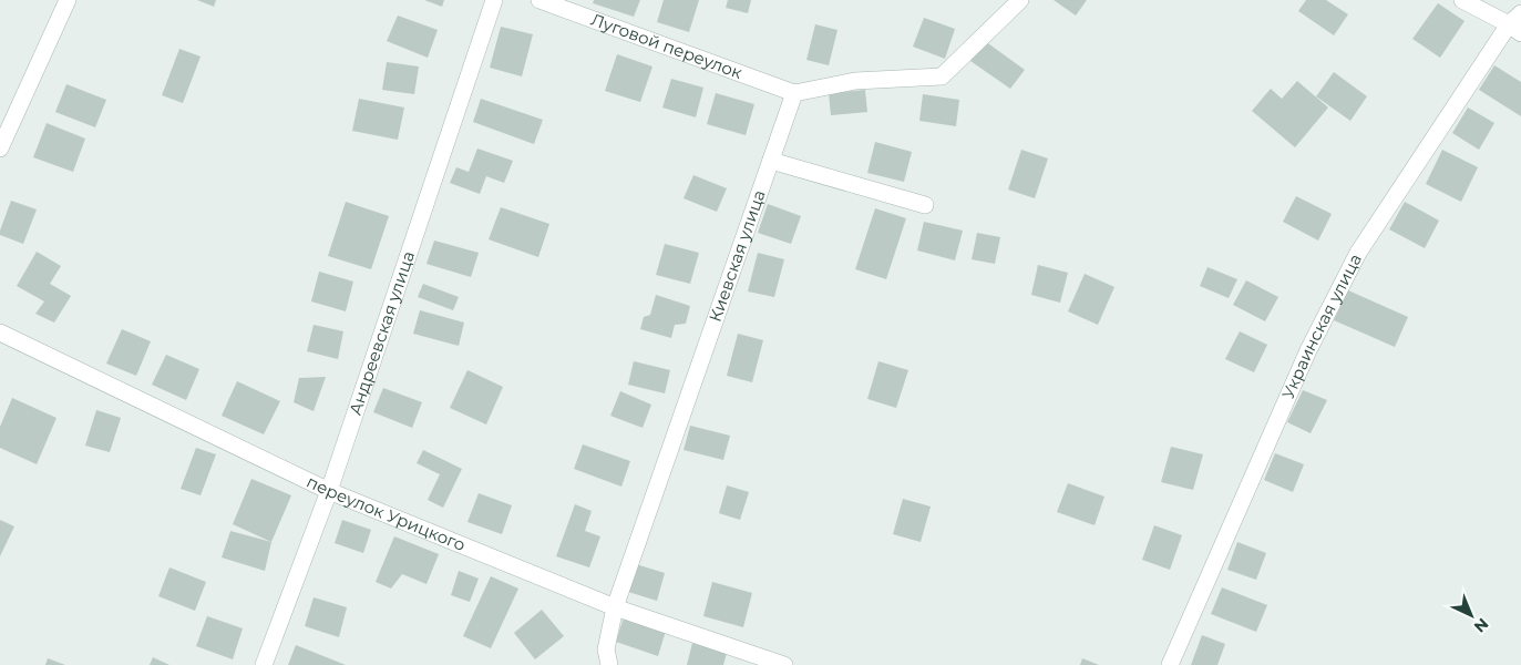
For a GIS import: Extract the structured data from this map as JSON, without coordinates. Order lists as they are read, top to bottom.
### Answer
{
  "streets": {
    "street": [
      "Луговой переулок",
      "Киевская улица",
      "Украинская улица",
      "Андреевская улица",
      "переулок Урицкого"
    ]
  },
  "crossings": [
    ["Луговой переулок", "Киевская улица"],
    ["Киевская улица", "переулок Урицкого"],
    ["Андреевская улица", "переулок Урицкого"]
  ],
  "north": "bottom right"
}
